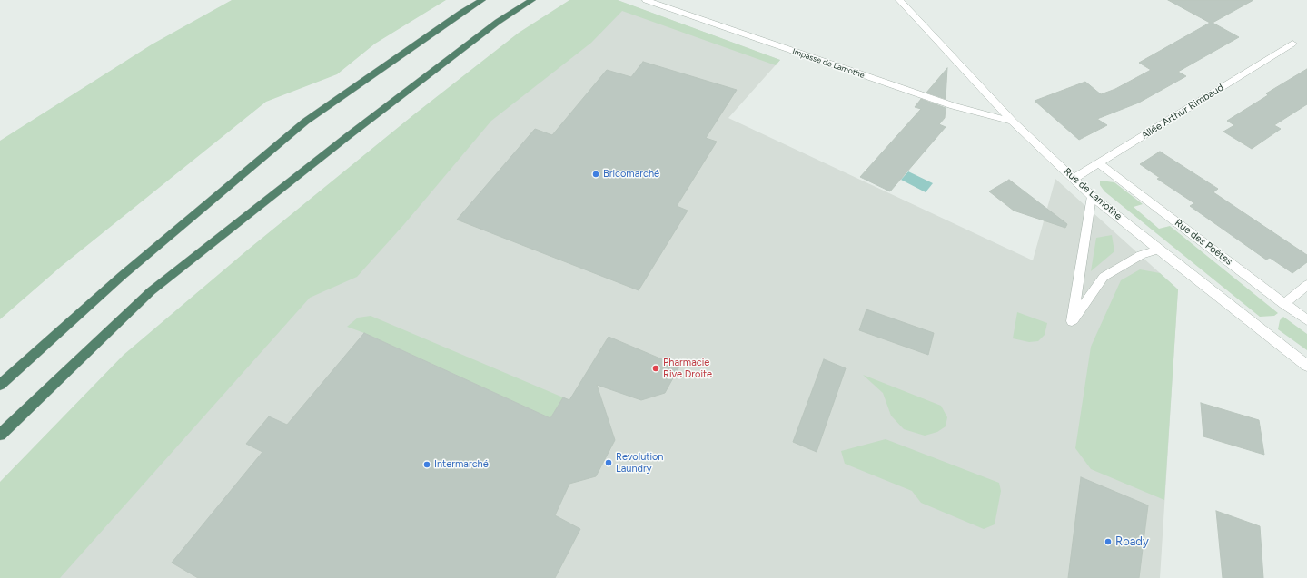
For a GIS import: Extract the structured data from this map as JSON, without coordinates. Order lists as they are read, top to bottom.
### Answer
{
  "streets": {
    "street": [
      "Impasse de Lamothe",
      "Allée Arthur Rimbaud",
      "Rue de Lamothe",
      "Rue des Poètes"
    ]
  },
  "crossings": [
    ["Impasse de Lamothe", "Rue de Lamothe"],
    ["Allée Arthur Rimbaud", "Rue de Lamothe"],
    ["Allée Arthur Rimbaud", "Rue des Poètes"]
  ],
  "places": [
    "Bricomarché",
    "Pharmacie Rive Droite",
    "Revolution Laundry",
    "Intermarché",
    "Roady"
  ]
}
